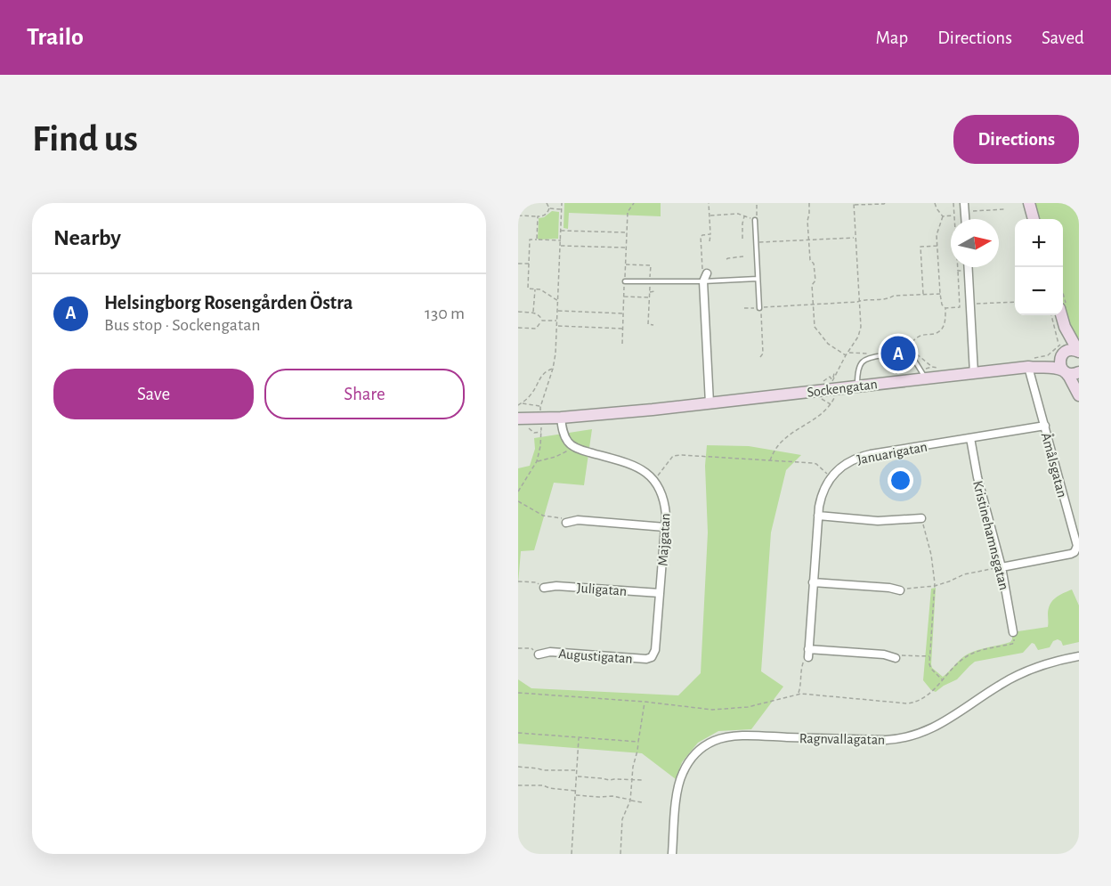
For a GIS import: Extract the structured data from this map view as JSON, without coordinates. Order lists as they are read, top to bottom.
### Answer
{
  "streets": {
    "street": [
      "Sockengatan",
      "Januarigatan",
      "Åmålsgatan",
      "Kristinehamnsgatan",
      "Majgatan",
      "Juligatan",
      "Augustigatan",
      "Ragnvallagatan"
    ]
  },
  "crossings": [
    ["Sockengatan", "Åmålsgatan"],
    ["Januarigatan", "Åmålsgatan"],
    ["Januarigatan", "Kristinehamnsgatan"],
    ["Åmålsgatan", "Kristinehamnsgatan"],
    ["Majgatan", "Juligatan"],
    ["Majgatan", "Augustigatan"]
  ],
  "north": "right",
  "page": {
    "header": "Trailo",
    "nav": ["Map", "Directions", "Saved"],
    "buttons": [
      "Directions",
      ["Save", "Share"]
    ],
    "title": "Find us",
    "heading": "Nearby",
    "map_buttons": ["+", "−"],
    "list": [
      {
        "mark": "A",
        "name": "Helsingborg Rosengården Östra",
        "note": "Bus stop · Sockengatan",
        "value": "130 m"
      }
    ],
    "pins": "A"
  }
}
